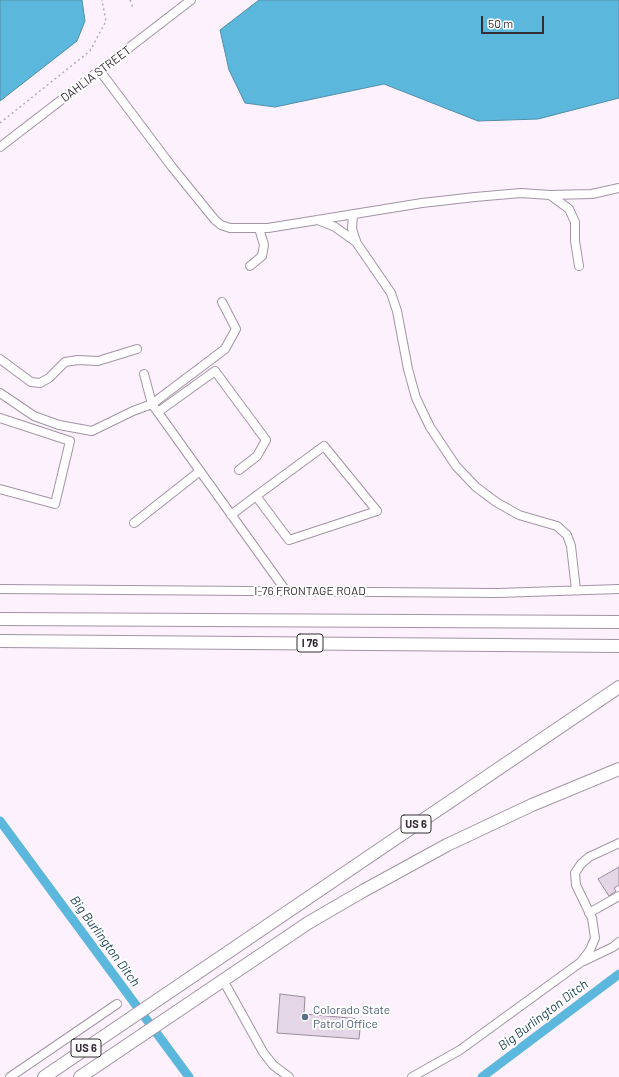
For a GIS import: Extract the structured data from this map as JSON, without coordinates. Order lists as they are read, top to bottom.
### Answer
{
  "streets": {
    "highway": ["I 76", "US 6"],
    "street": ["DAHLIA STREET", "I-76 FRONTAGE ROAD"]
  },
  "water": ["Big Burlington Ditch"],
  "places": ["Colorado State Patrol Office"],
  "scale_bar": "50 m"
}
